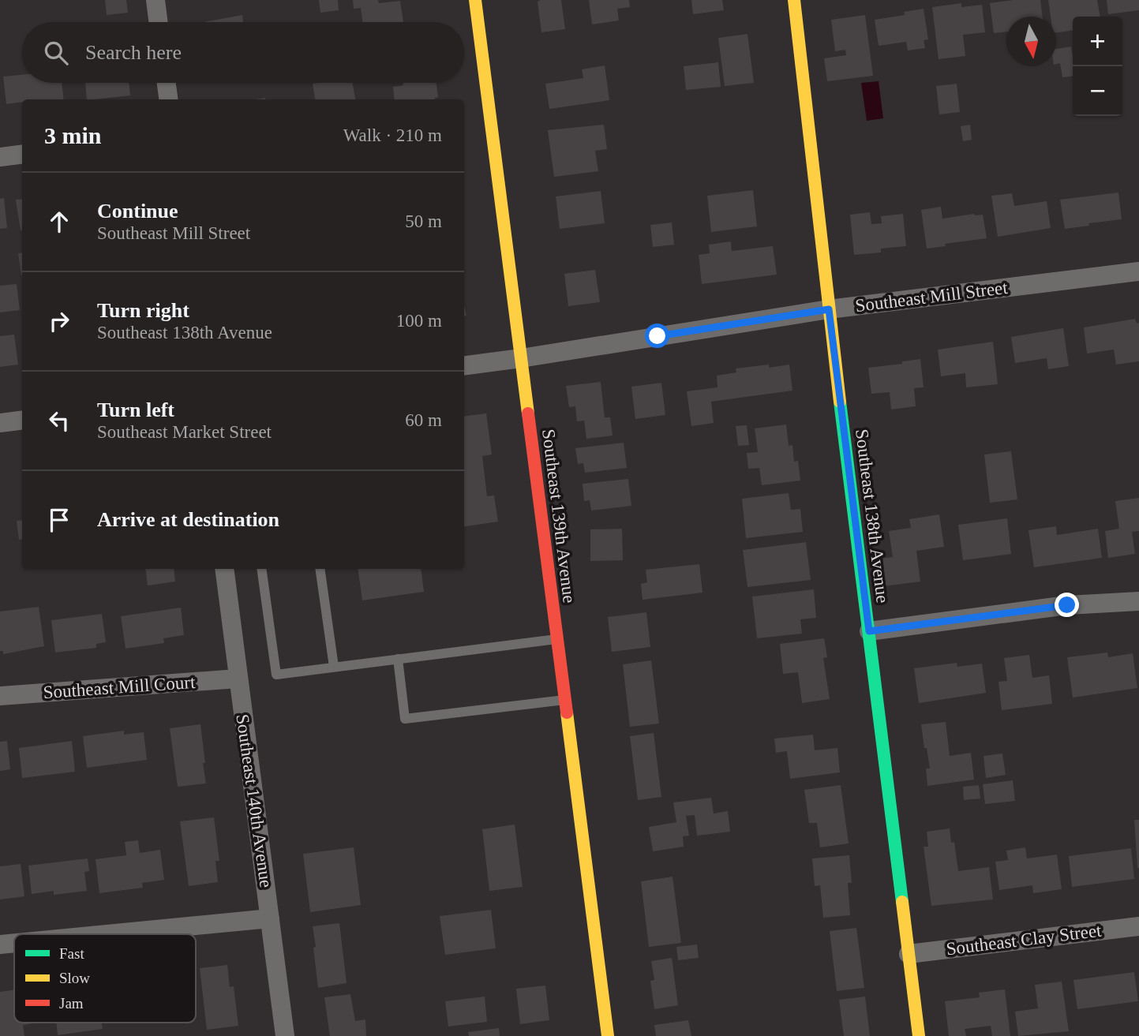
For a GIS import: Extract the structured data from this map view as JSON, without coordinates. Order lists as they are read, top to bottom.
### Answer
{
  "streets": {
    "street": [
      "Southeast Mill Street",
      "Southeast 139th Avenue",
      "Southeast 138th Avenue",
      "Southeast Mill Court",
      "Southeast 140th Avenue",
      "Southeast Clay Street"
    ]
  },
  "crossings": [
    ["Southeast Mill Street", "Southeast 139th Avenue"],
    ["Southeast Mill Street", "Southeast 138th Avenue"],
    ["Southeast 138th Avenue", "Southeast Clay Street"],
    ["Southeast Mill Court", "Southeast 140th Avenue"]
  ],
  "legend": ["Fast", "Slow", "Jam"],
  "north": "bottom",
  "page": {
    "map_buttons": ["+", "−"],
    "search": "Search here",
    "heading": ["3 min", "Walk · 210 m"],
    "list": [
      ["Continue", "Southeast Mill Street", "50 m"],
      ["Turn right", "Southeast 138th Avenue", "100 m"],
      ["Turn left", "Southeast Market Street", "60 m"],
      "Arrive at destination"
    ]
  }
}
